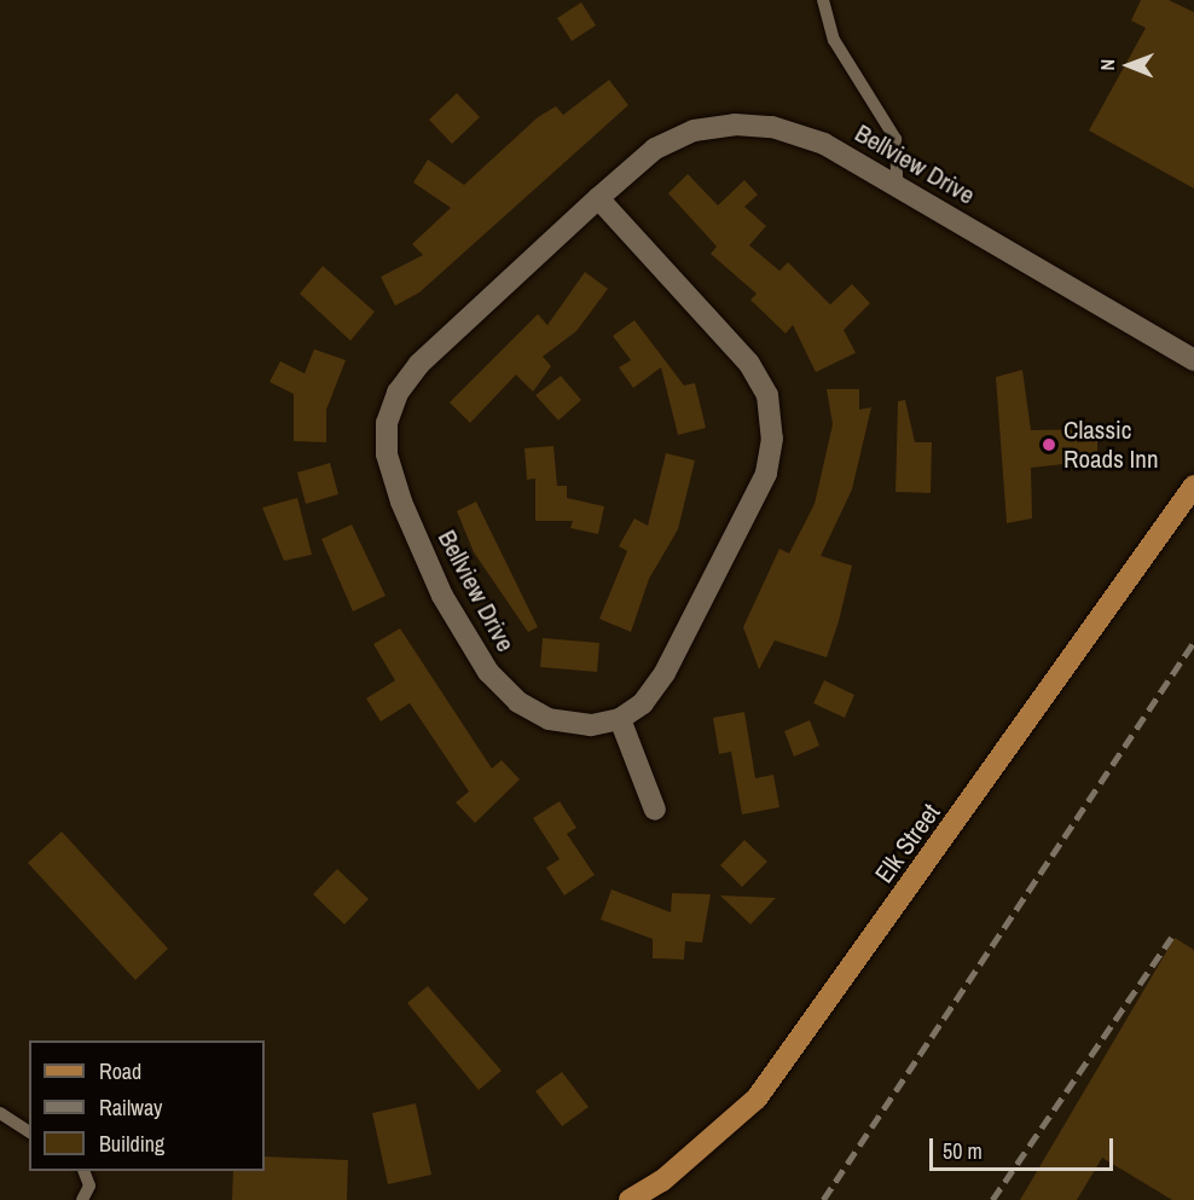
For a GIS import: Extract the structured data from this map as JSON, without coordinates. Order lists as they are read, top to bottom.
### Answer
{
  "streets": {
    "main road": ["Elk Street"],
    "street": ["Bellview Drive"]
  },
  "places": ["Classic Roads Inn"],
  "legend": ["Road", "Railway", "Building"],
  "scale_bar": "50 m",
  "north": "left"
}
